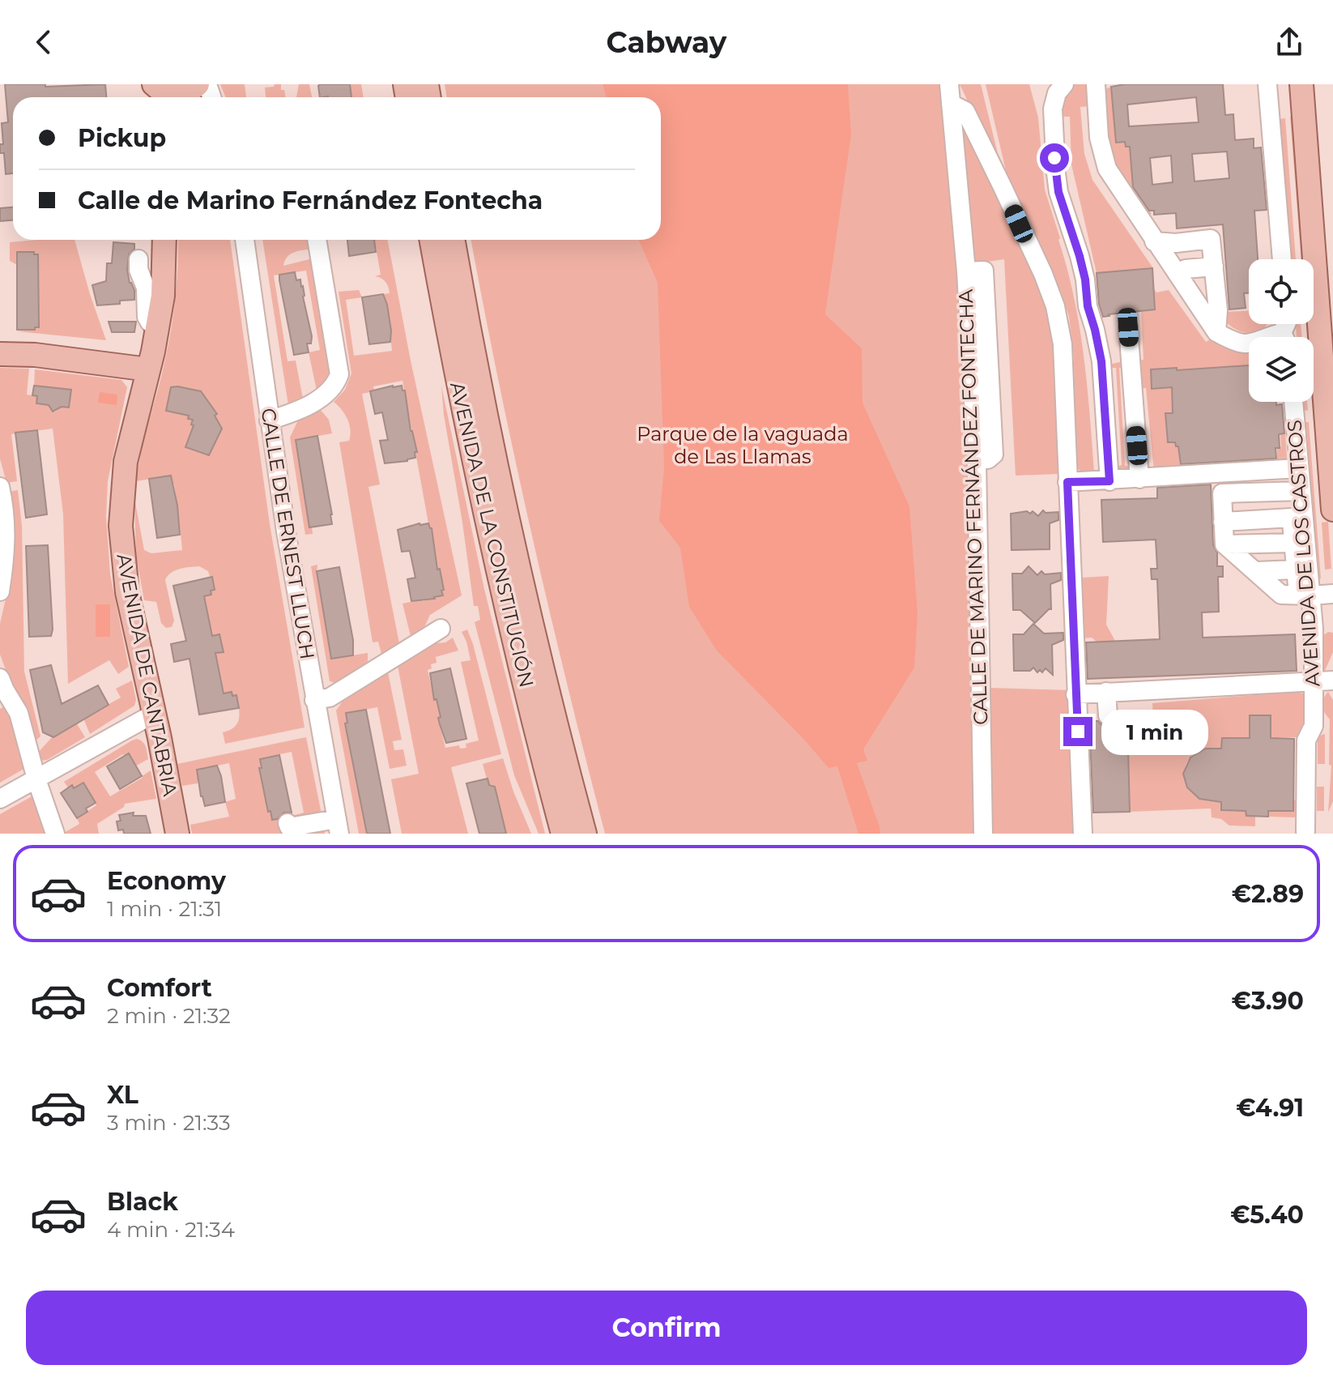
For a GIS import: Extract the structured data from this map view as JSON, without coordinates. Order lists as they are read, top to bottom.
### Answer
{
  "streets": {
    "main road": ["AVENIDA DE LA CONSTITUCIÓN", "AVENIDA DE LOS CASTROS", "AVENIDA DE CANTABRIA"],
    "street": ["CALLE DE MARINO FERNÁNDEZ FONTECHA", "CALLE DE ERNEST LLUCH"]
  },
  "parks": ["Parque de la vaguada de Las Llamas"],
  "page": {
    "header": "Cabway",
    "banner": ["Pickup", "Calle de Marino Fernández Fontecha"],
    "bubble": "1 min",
    "list": [
      {
        "name": "Economy",
        "note": "1 min · 21:31",
        "value": "€2.89"
      },
      {
        "name": "Comfort",
        "note": "2 min · 21:32",
        "value": "€3.90"
      },
      {
        "name": "XL",
        "note": "3 min · 21:33",
        "value": "€4.91"
      },
      {
        "name": "Black",
        "note": "4 min · 21:34",
        "value": "€5.40"
      }
    ],
    "buttons": "Confirm"
  }
}
